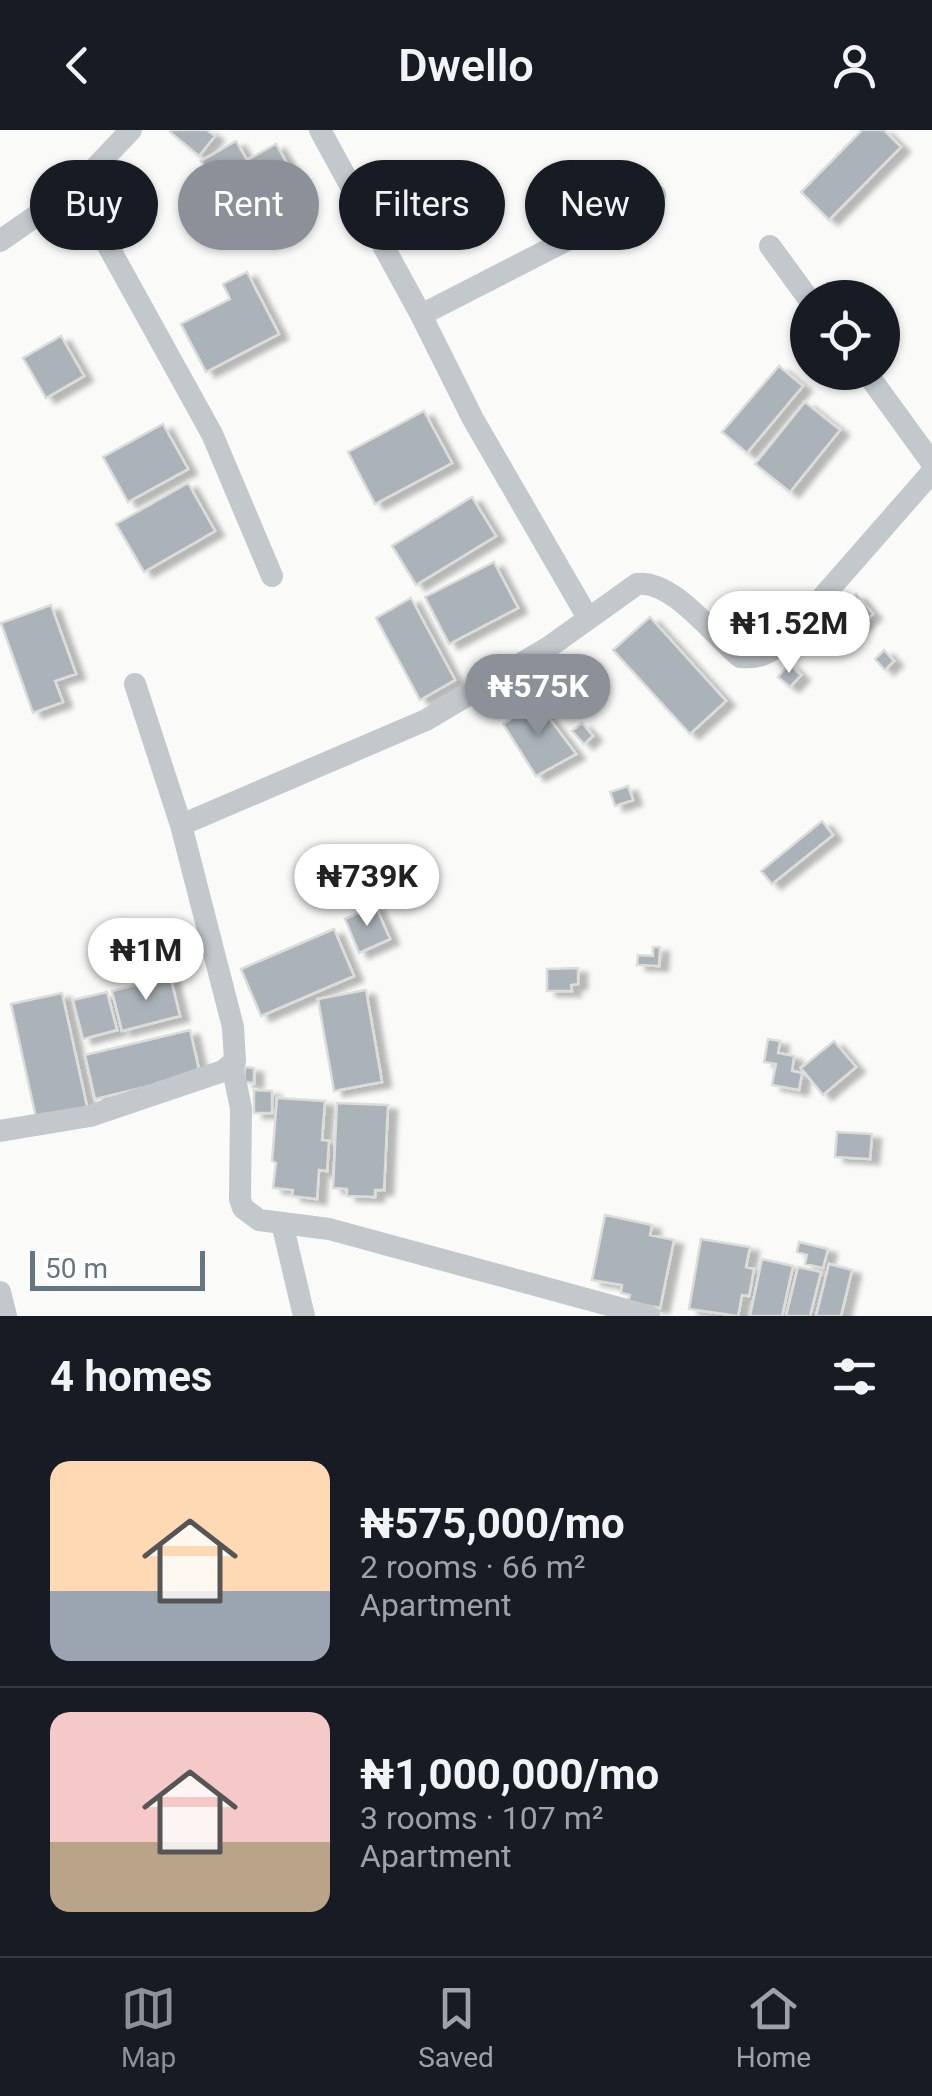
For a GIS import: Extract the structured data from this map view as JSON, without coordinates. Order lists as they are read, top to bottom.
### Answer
{
  "scale_bar": "50 m",
  "page": {
    "header": "Dwello",
    "chip": [
      "Buy",
      "Rent",
      "Filters",
      "New"
    ],
    "price": [
      "₦1.52M",
      "₦575K",
      "₦739K",
      "₦1M"
    ],
    "scale": "50 m",
    "heading": "4 homes",
    "list": [
      {
        "name": "₦575,000/mo",
        "note": "2 rooms · 66 m² · Apartment"
      },
      {
        "name": "₦1,000,000/mo",
        "note": "3 rooms · 107 m² · Apartment"
      }
    ],
    "tabs": ["Map", "Saved", "Home"]
  }
}
